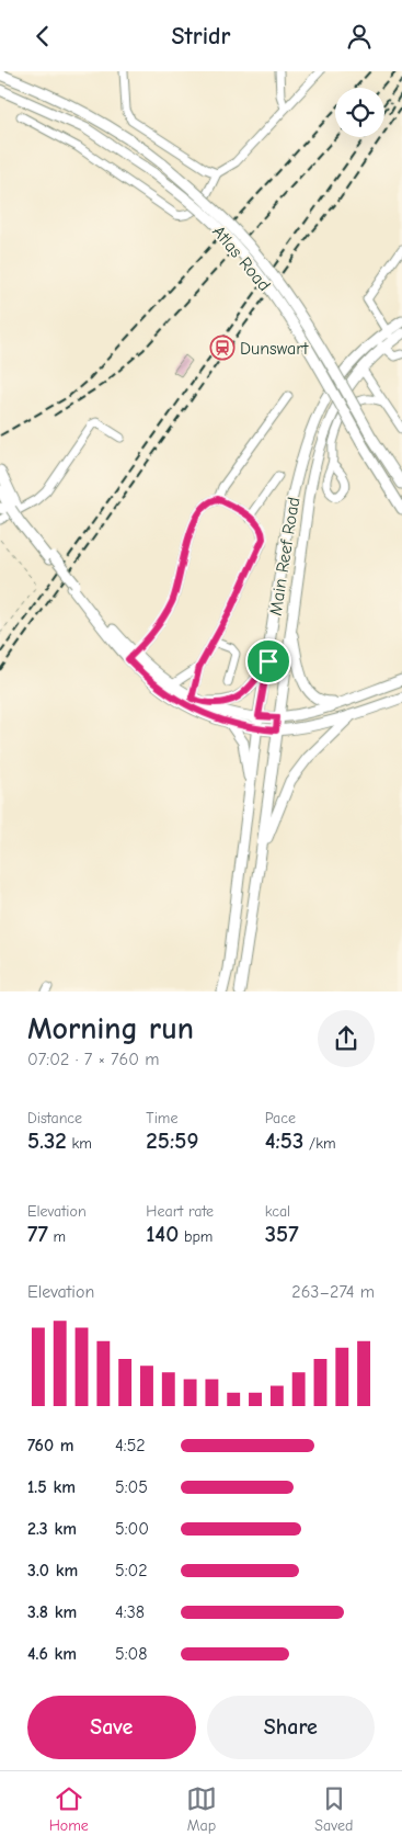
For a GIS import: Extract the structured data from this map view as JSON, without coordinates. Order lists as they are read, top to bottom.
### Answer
{
  "streets": {
    "main road": ["Atlas Road", "Main Reef Road"]
  },
  "places": {
    "station": ["Dunswart"]
  },
  "page": {
    "header": "Stridr",
    "heading": ["Morning run", "07:02 · 7 × 760 m"],
    "stats": [
      ["Distance", "5.32 km"],
      ["Time", "25:59"],
      ["Pace", "4:53 /km"],
      ["Elevation", "77 m"],
      ["Heart rate", "140 bpm"],
      ["kcal", "357"]
    ],
    "chart": ["Elevation", "263–274 m"],
    "list": [
      {
        "name": "760 m",
        "note": "4:52"
      },
      {
        "name": "1.5 km",
        "note": "5:05"
      },
      {
        "name": "2.3 km",
        "note": "5:00"
      },
      {
        "name": "3.0 km",
        "note": "5:02"
      },
      {
        "name": "3.8 km",
        "note": "4:38"
      },
      {
        "name": "4.6 km",
        "note": "5:08"
      }
    ],
    "buttons": ["Save", "Share"],
    "tabs": ["Home", "Map", "Saved"]
  }
}
